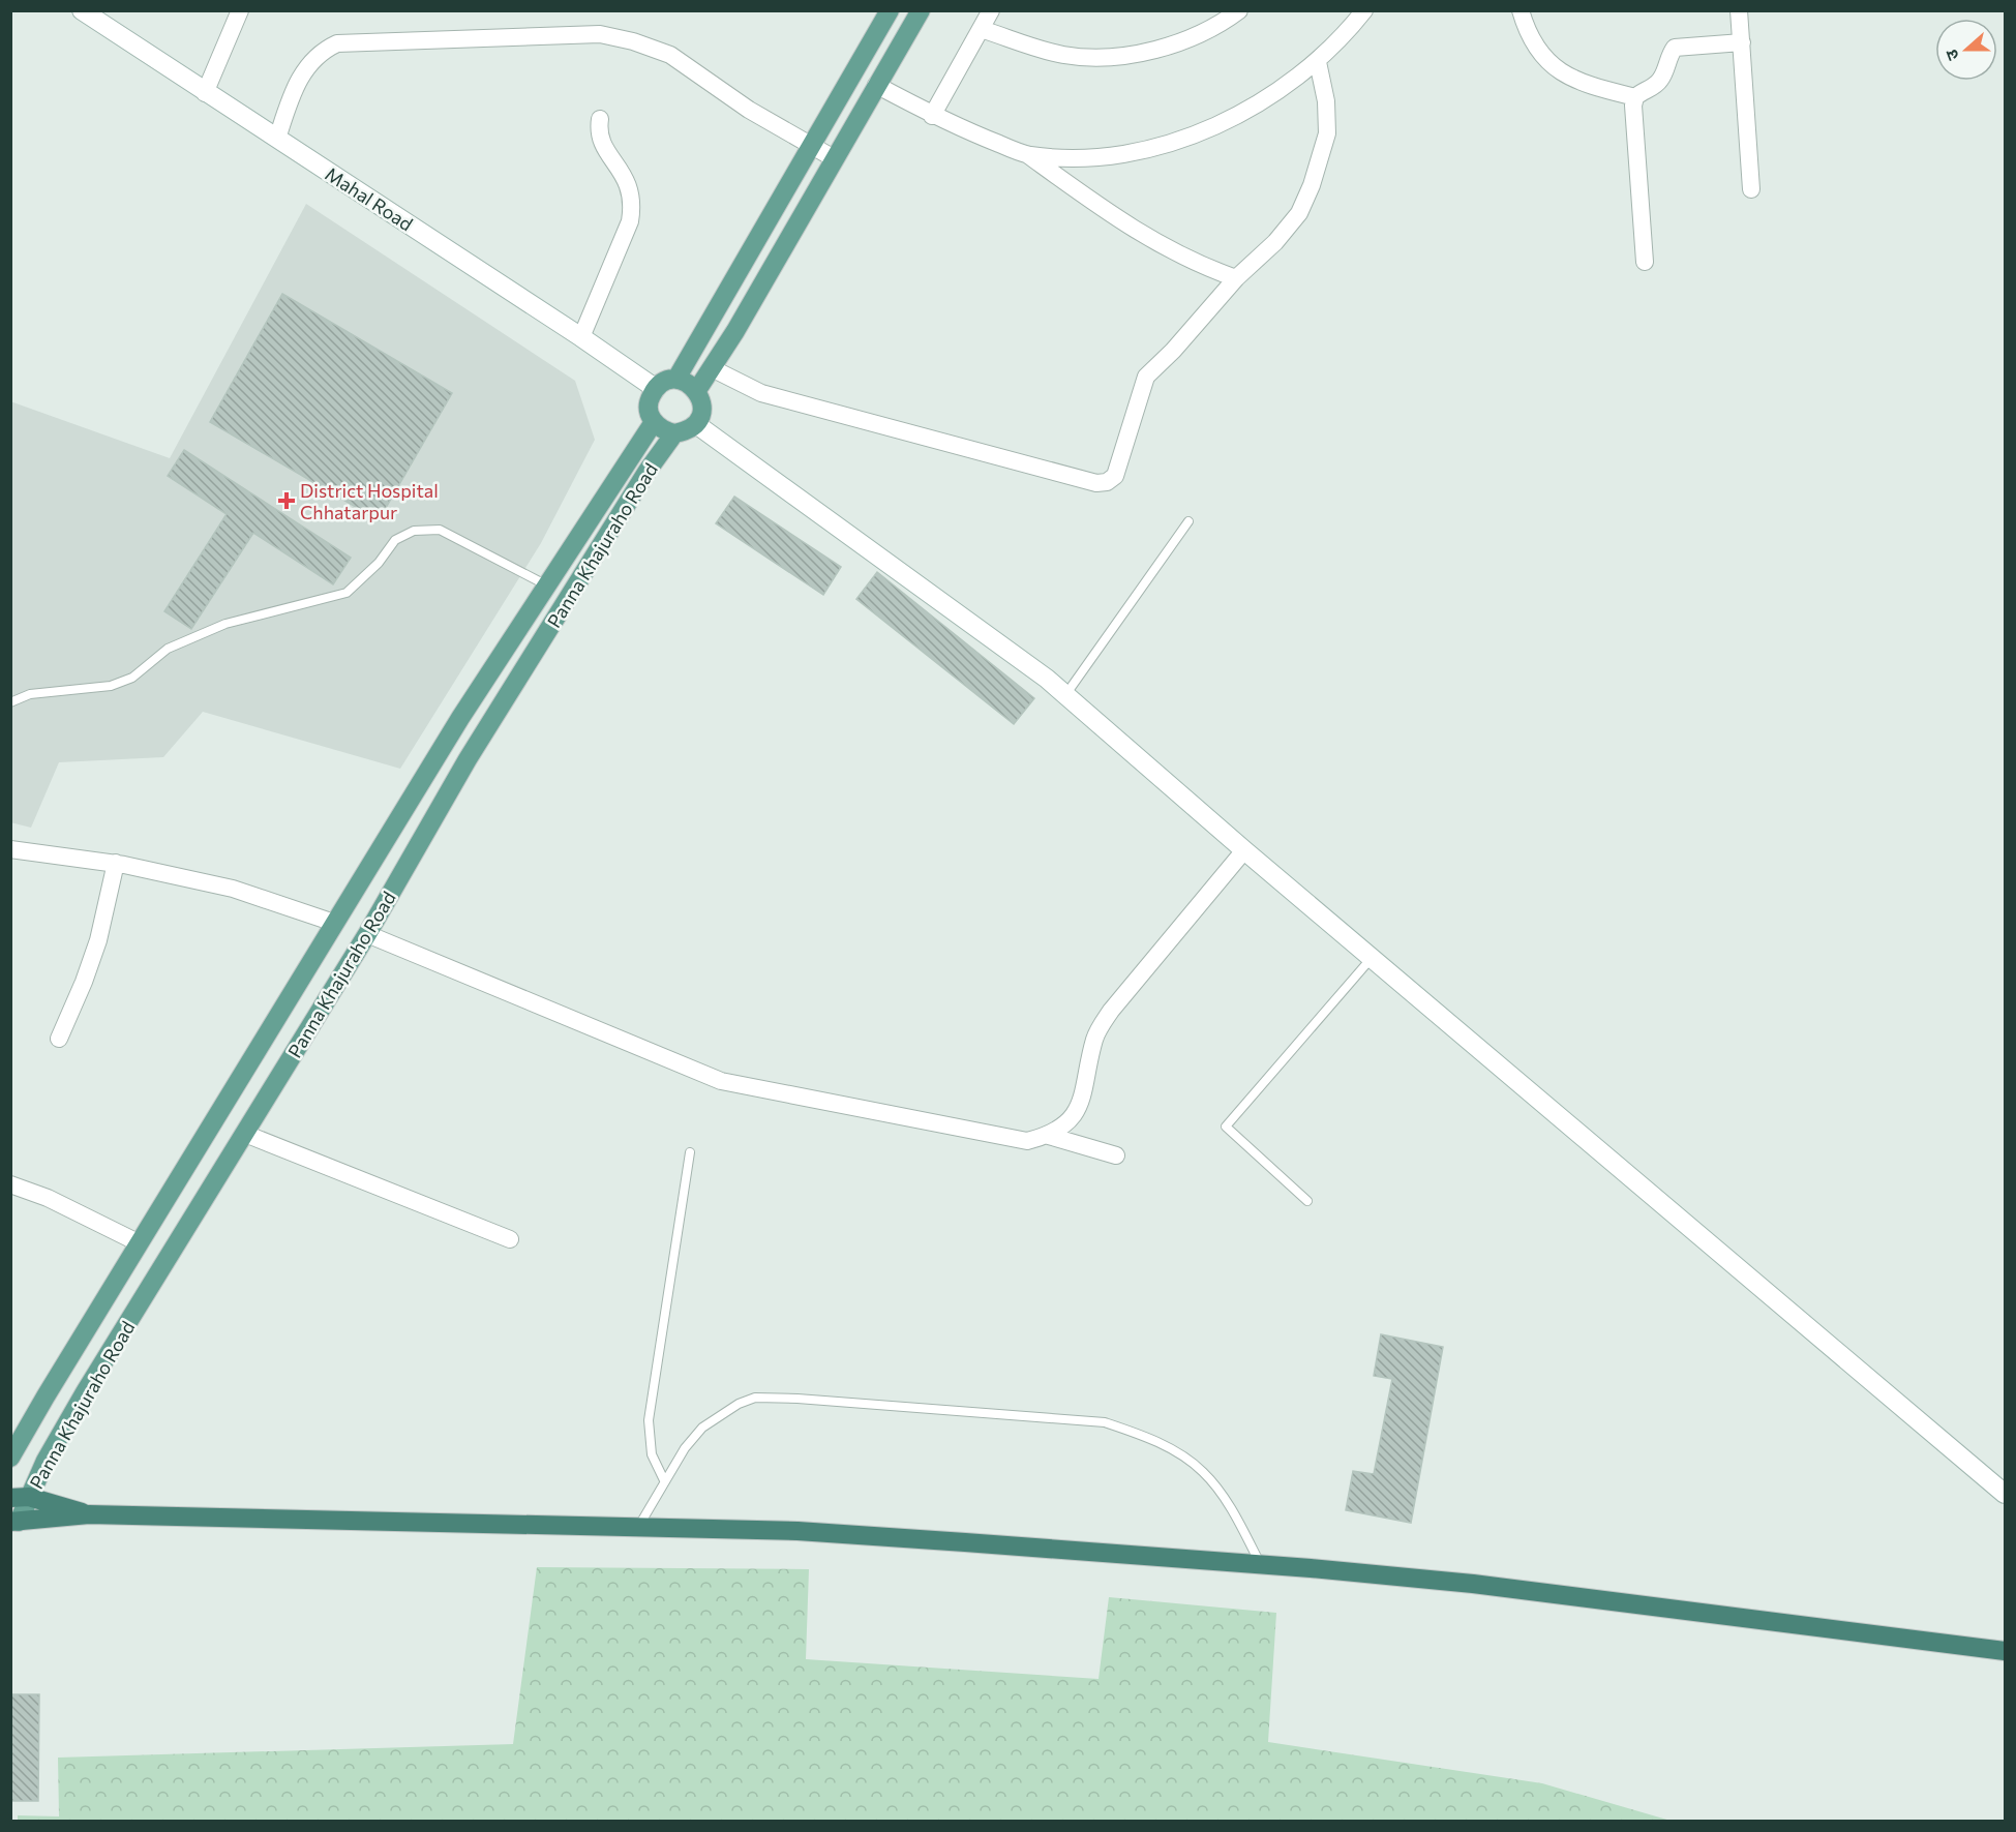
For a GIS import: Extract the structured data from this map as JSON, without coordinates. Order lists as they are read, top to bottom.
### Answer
{
  "streets": {
    "main road": ["Mahal Road", "Panna Khajuraho Road"]
  },
  "crossings": [
    ["Mahal Road", "Panna Khajuraho Road"]
  ],
  "places": {
    "health": ["District Hospital Chhatarpur"]
  },
  "north": "left"
}
